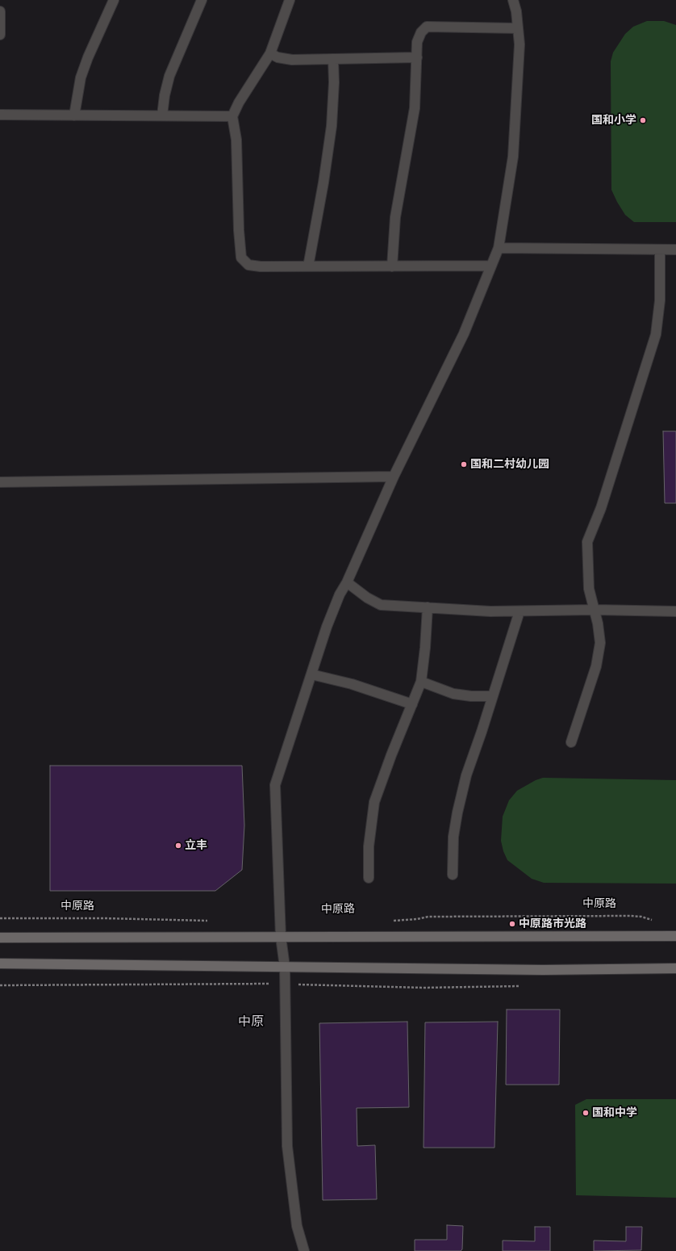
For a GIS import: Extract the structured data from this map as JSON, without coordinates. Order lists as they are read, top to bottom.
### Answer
{
  "streets": {
    "path": ["中原路"]
  },
  "districts": ["中原"],
  "places": [
    "国和小学",
    "国和二村幼儿园",
    "立丰",
    "中原路市光路",
    "国和中学"
  ]
}
